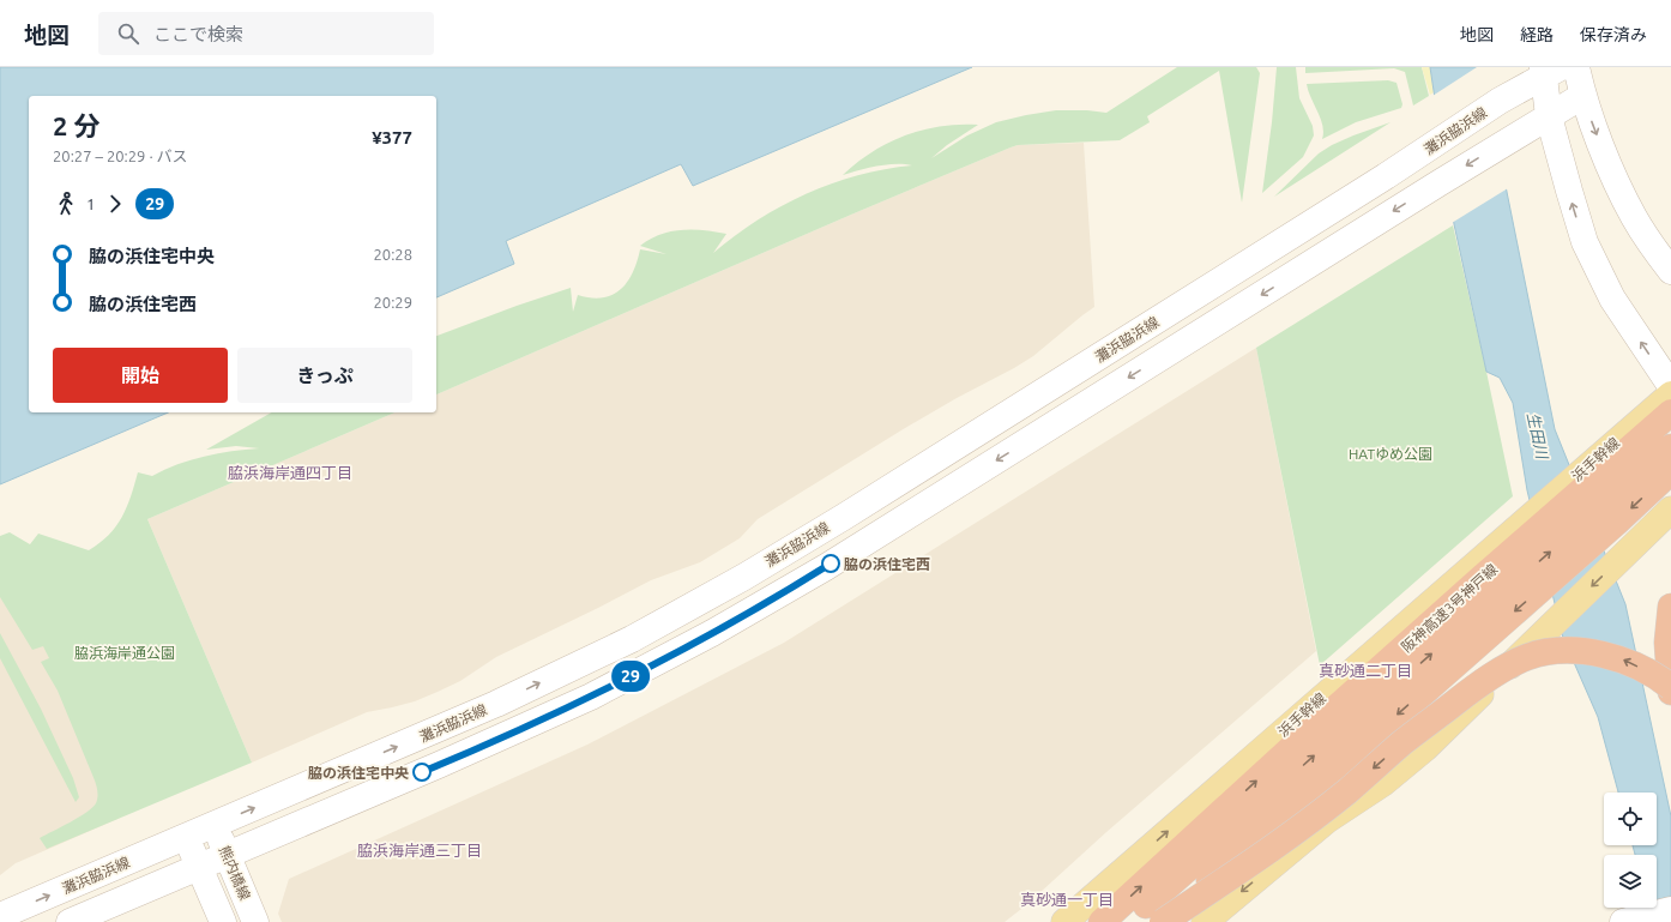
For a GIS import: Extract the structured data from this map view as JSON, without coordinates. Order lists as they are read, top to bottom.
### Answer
{
  "streets": {
    "highway": ["阪神高速3号神戸線"],
    "main road": ["浜手幹線"],
    "street": ["灘浜脇浜線", "熊内橋線"]
  },
  "crossings": [
    ["灘浜脇浜線", "熊内橋線"]
  ],
  "districts": [
    "脇浜海岸通四丁目",
    "真砂通二丁目",
    "脇浜海岸通三丁目",
    "真砂通一丁目"
  ],
  "water": ["生田川"],
  "parks": ["HATゆめ公園", "脇浜海岸通公園"],
  "places": ["脇の浜住宅西", "脇の浜住宅中央"],
  "lines": ["bus line 29"],
  "page": {
    "header": "地図",
    "search": "ここで検索",
    "nav": ["地図", "経路", "保存済み"],
    "on_map": "29",
    "heading": ["2 分", "20:27 – 20:29 · バス", "¥377"],
    "legs": ["1", "29"],
    "list": [
      {
        "name": "脇の浜住宅中央",
        "value": "20:28"
      },
      {
        "name": "脇の浜住宅西",
        "value": "20:29"
      }
    ],
    "buttons": ["開始", "きっぷ"]
  }
}
